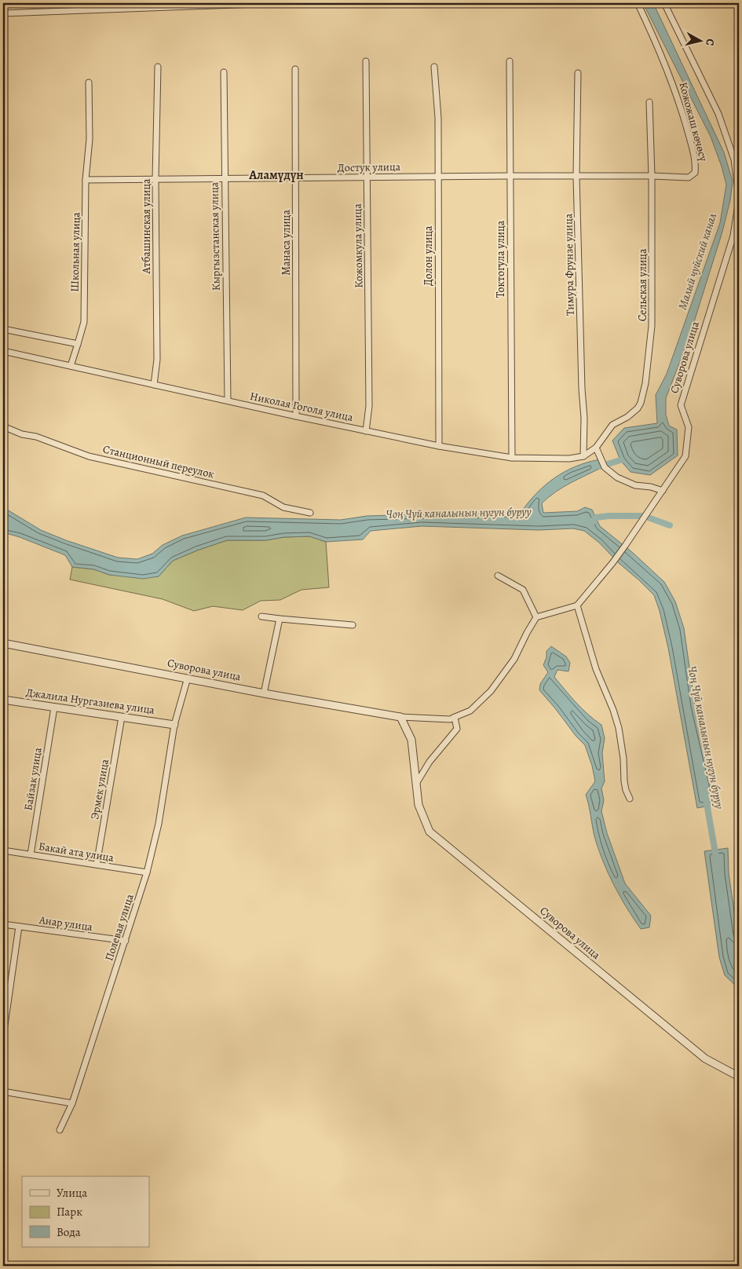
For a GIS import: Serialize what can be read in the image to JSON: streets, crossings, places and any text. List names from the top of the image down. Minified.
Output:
{"streets":{"street":["Кожожаш көчөсү","Достук улица","Атбашинская улица","Кыргызстанская улица","Манаса улица","Кожомкула улица","Школьная улица","Долон улица","Токтогула улица","Тимура Фрунзе улица","Сельская улица","Суворова улица","Николая Гоголя улица","Станционный переулок","Джалила Нургазиева улица","Байзак улица","Эрмек улица","Бакай ата улица","Анар улица","Полевая улица"]},"crossings":[["Кожожаш көчөсү","Достук улица"],["Кожожаш көчөсү","Сельская улица"],["Достук улица","Атбашинская улица"],["Достук улица","Кыргызстанская улица"],["Достук улица","Манаса улица"],["Достук улица","Кожомкула улица"],["Достук улица","Школьная улица"],["Достук улица","Долон улица"],["Достук улица","Токтогула улица"],["Достук улица","Тимура Фрунзе улица"],["Достук улица","Сельская улица"],["Атбашинская улица","Николая Гоголя улица"],["Кыргызстанская улица","Николая Гоголя улица"],["Манаса улица","Николая Гоголя улица"],["Кожомкула улица","Николая Гоголя улица"],["Школьная улица","Николая Гоголя улица"],["Долон улица","Николая Гоголя улица"],["Токтогула улица","Николая Гоголя улица"],["Тимура Фрунзе улица","Николая Гоголя улица"],["Сельская улица","Николая Гоголя улица"],["Суворова улица","Полевая улица"],["Джалила Нургазиева улица","Байзак улица"],["Джалила Нургазиева улица","Эрмек улица"],["Джалила Нургазиева улица","Полевая улица"],["Байзак улица","Бакай ата улица"],["Эрмек улица","Бакай ата улица"],["Бакай ата улица","Полевая улица"],["Анар улица","Полевая улица"]],"districts":["Аламүдүн"],"water":["Малый чуйский канал","Чоң Чүй каналынын нугун буруу"],"legend":["Улица","Парк","Вода"],"north":"right"}
